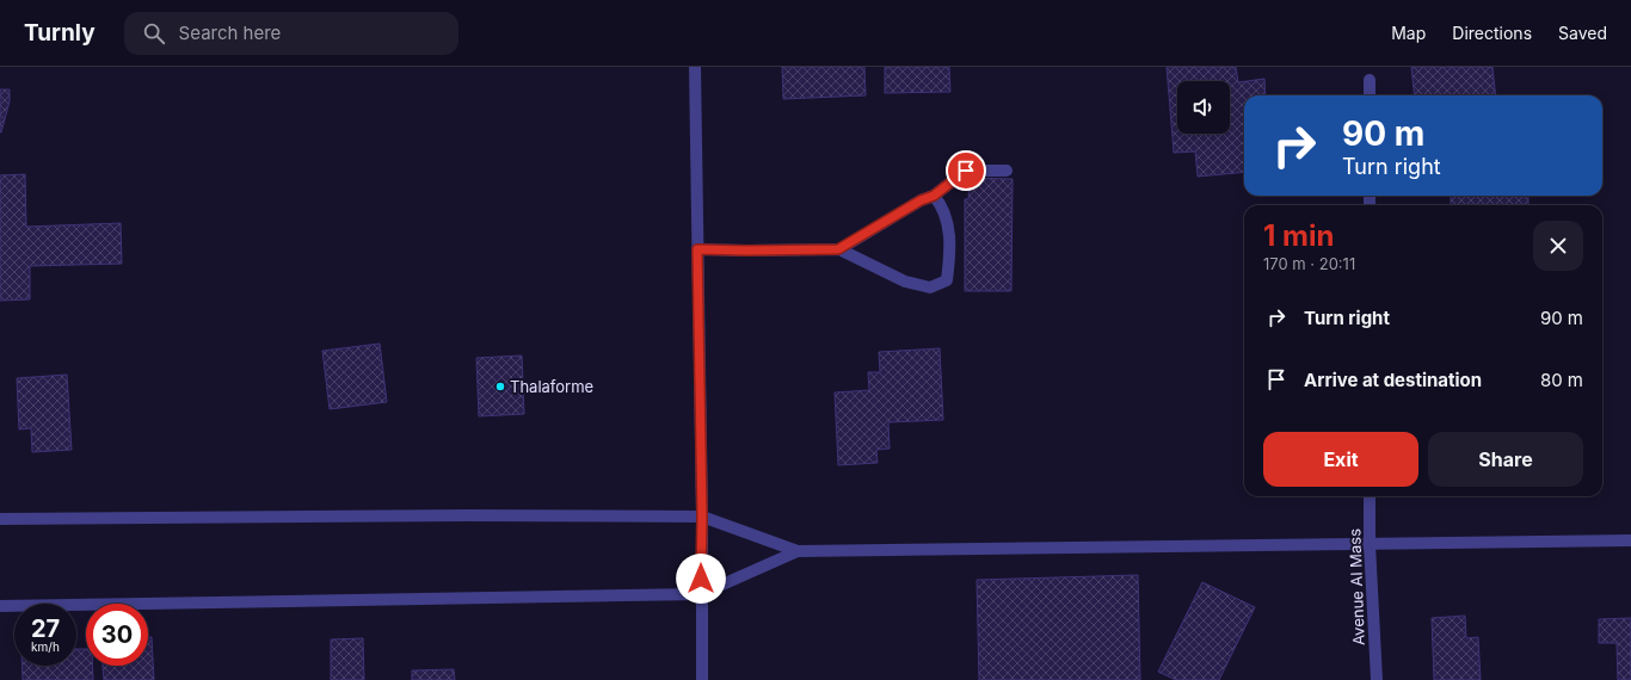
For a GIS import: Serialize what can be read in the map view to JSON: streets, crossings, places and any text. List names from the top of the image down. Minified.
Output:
{"streets":{"street":["Avenue Al Mass"]},"places":["Thalaforme"],"page":{"header":"Turnly","search":"Search here","nav":["Map","Directions","Saved"],"turn":["90 m","Turn right"],"heading":["1 min","170 m · 20:11"],"list":[{"name":"Turn right","value":"90 m"},{"name":"Arrive at destination","value":"80 m"}],"buttons":["Exit","Share"],"speed":"27 km/h","limit":"30"}}
